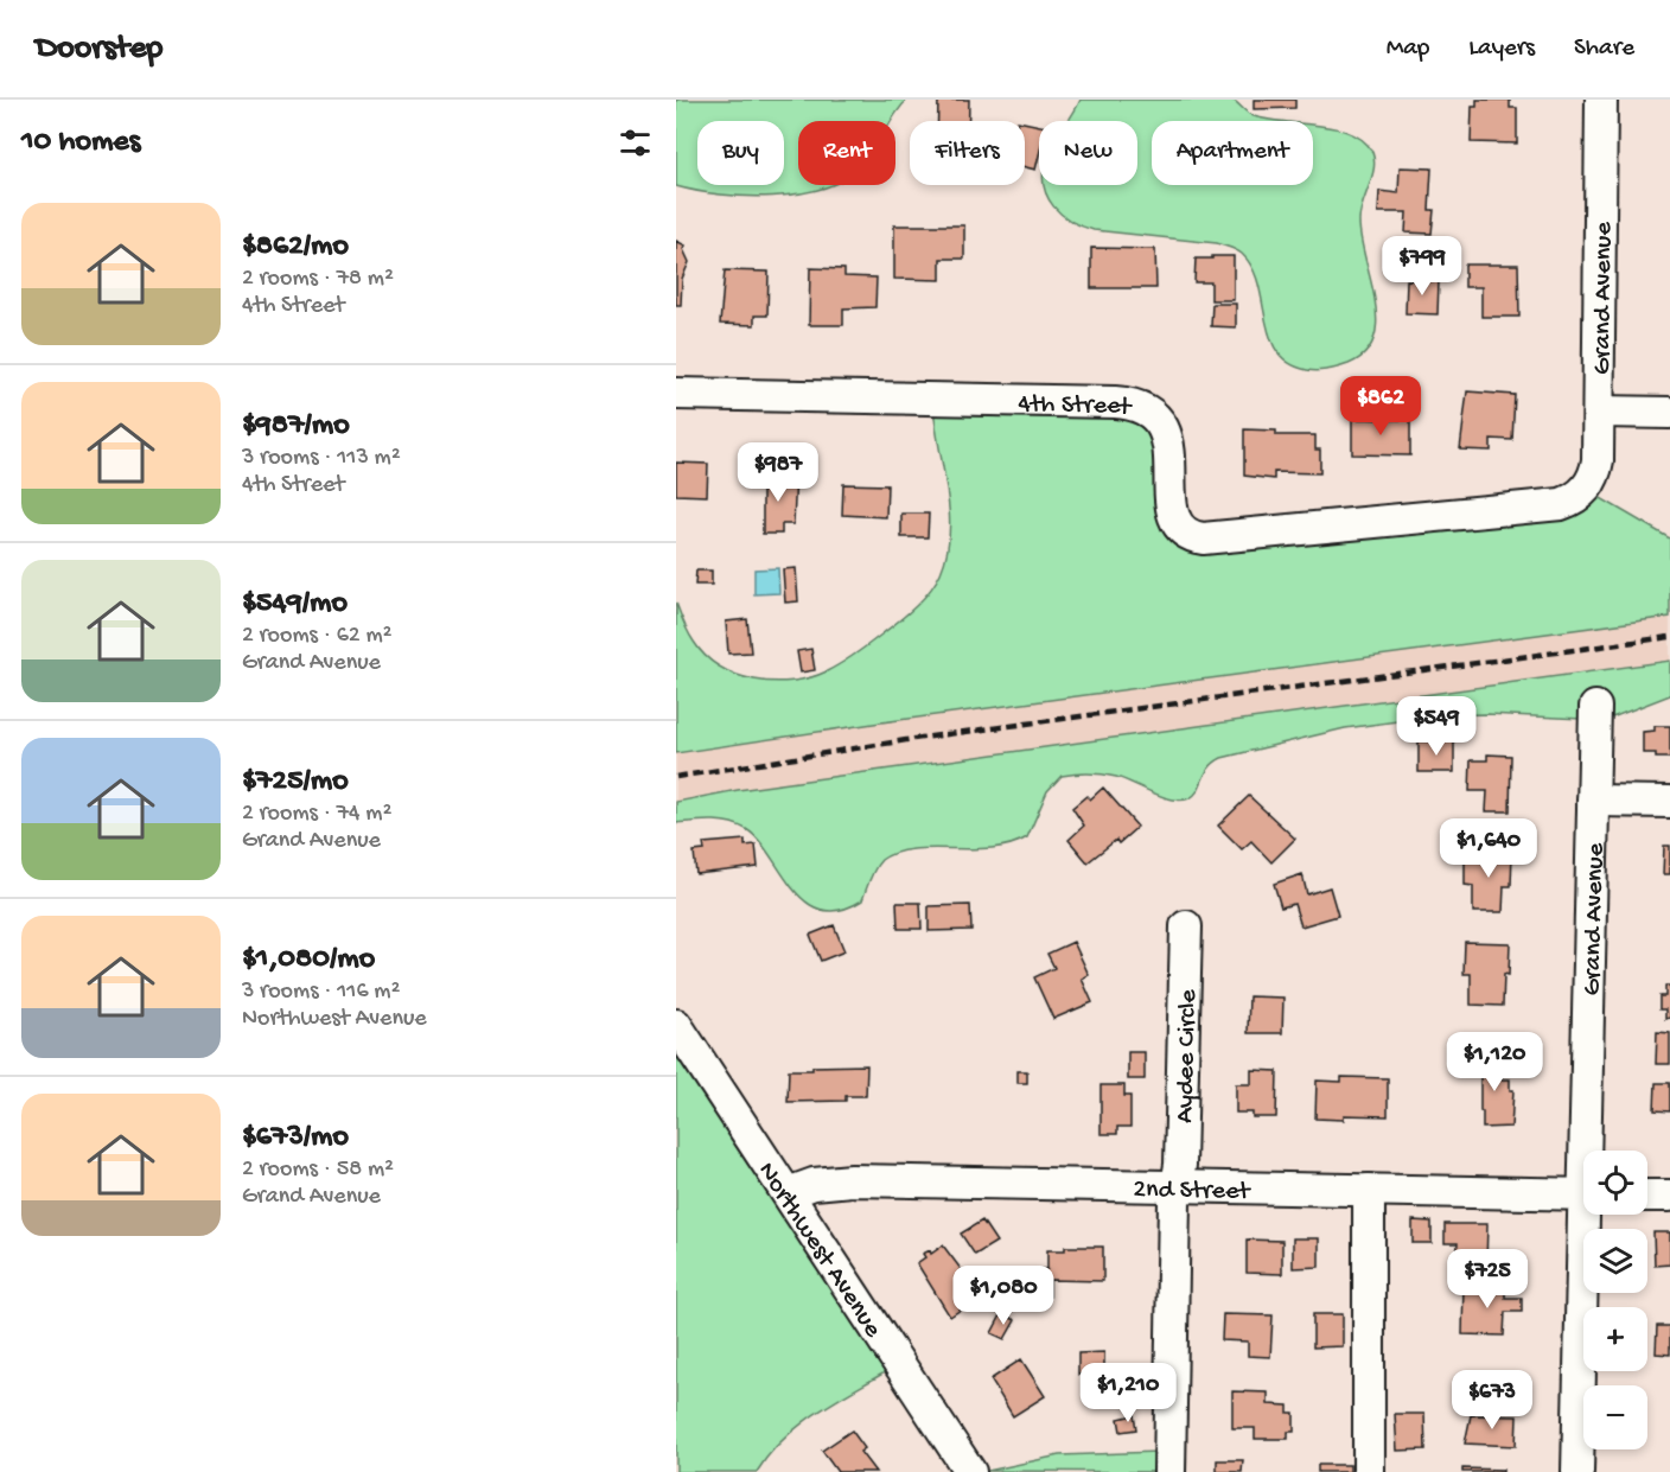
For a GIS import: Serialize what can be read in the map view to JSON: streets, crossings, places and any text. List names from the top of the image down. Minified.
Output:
{"streets":{"street":["Grand Avenue","4th Street","Aydee Circle","2nd Street","Northwest Avenue"]},"crossings":[["Grand Avenue","4th Street"],["Aydee Circle","2nd Street"],["2nd Street","Northwest Avenue"]],"page":{"header":"Doorstep","nav":["Map","Layers","Share"],"heading":"10 homes","chip":["Buy","Rent","Filters","New","Apartment"],"list":[{"name":"$862/mo","note":"2 rooms · 78 m² · 4th Street"},{"name":"$987/mo","note":"3 rooms · 113 m² · 4th Street"},{"name":"$549/mo","note":"2 rooms · 62 m² · Grand Avenue"},{"name":"$725/mo","note":"2 rooms · 74 m² · Grand Avenue"},{"name":"$1,080/mo","note":"3 rooms · 116 m² · Northwest Avenue"},{"name":"$673/mo","note":"2 rooms · 58 m² · Grand Avenue"}],"price":["$799","$862","$987","$549","$1,640","$1,120","$725","$1,080","$1,210","$673"],"map_buttons":["+","−"]}}
